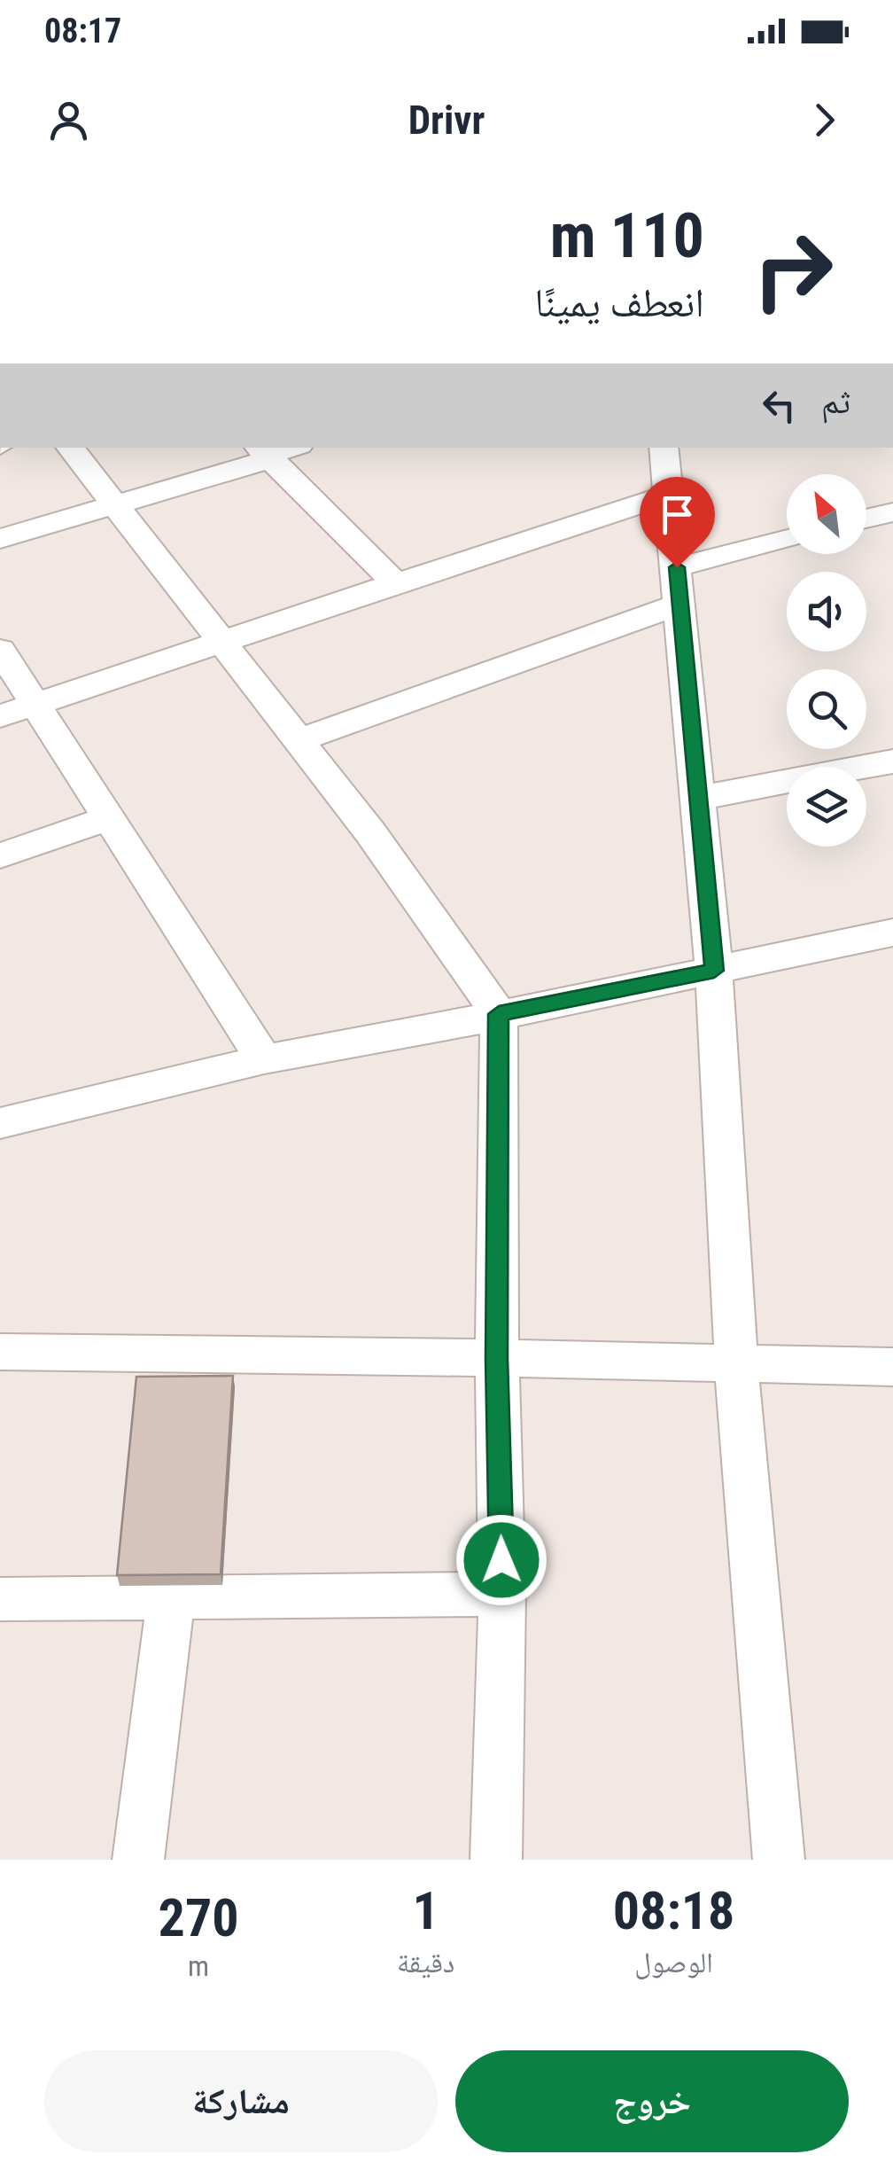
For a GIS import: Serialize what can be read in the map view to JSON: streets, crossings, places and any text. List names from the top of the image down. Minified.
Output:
{"north":"top left","page":{"status":"08:17","header":"Drivr","turn":["110 m","انعطف يمينًا"],"then":"ثم","eta":["08:18","الوصول","1","دقيقة","270","m"],"buttons":["خروج","مشاركة"]}}
